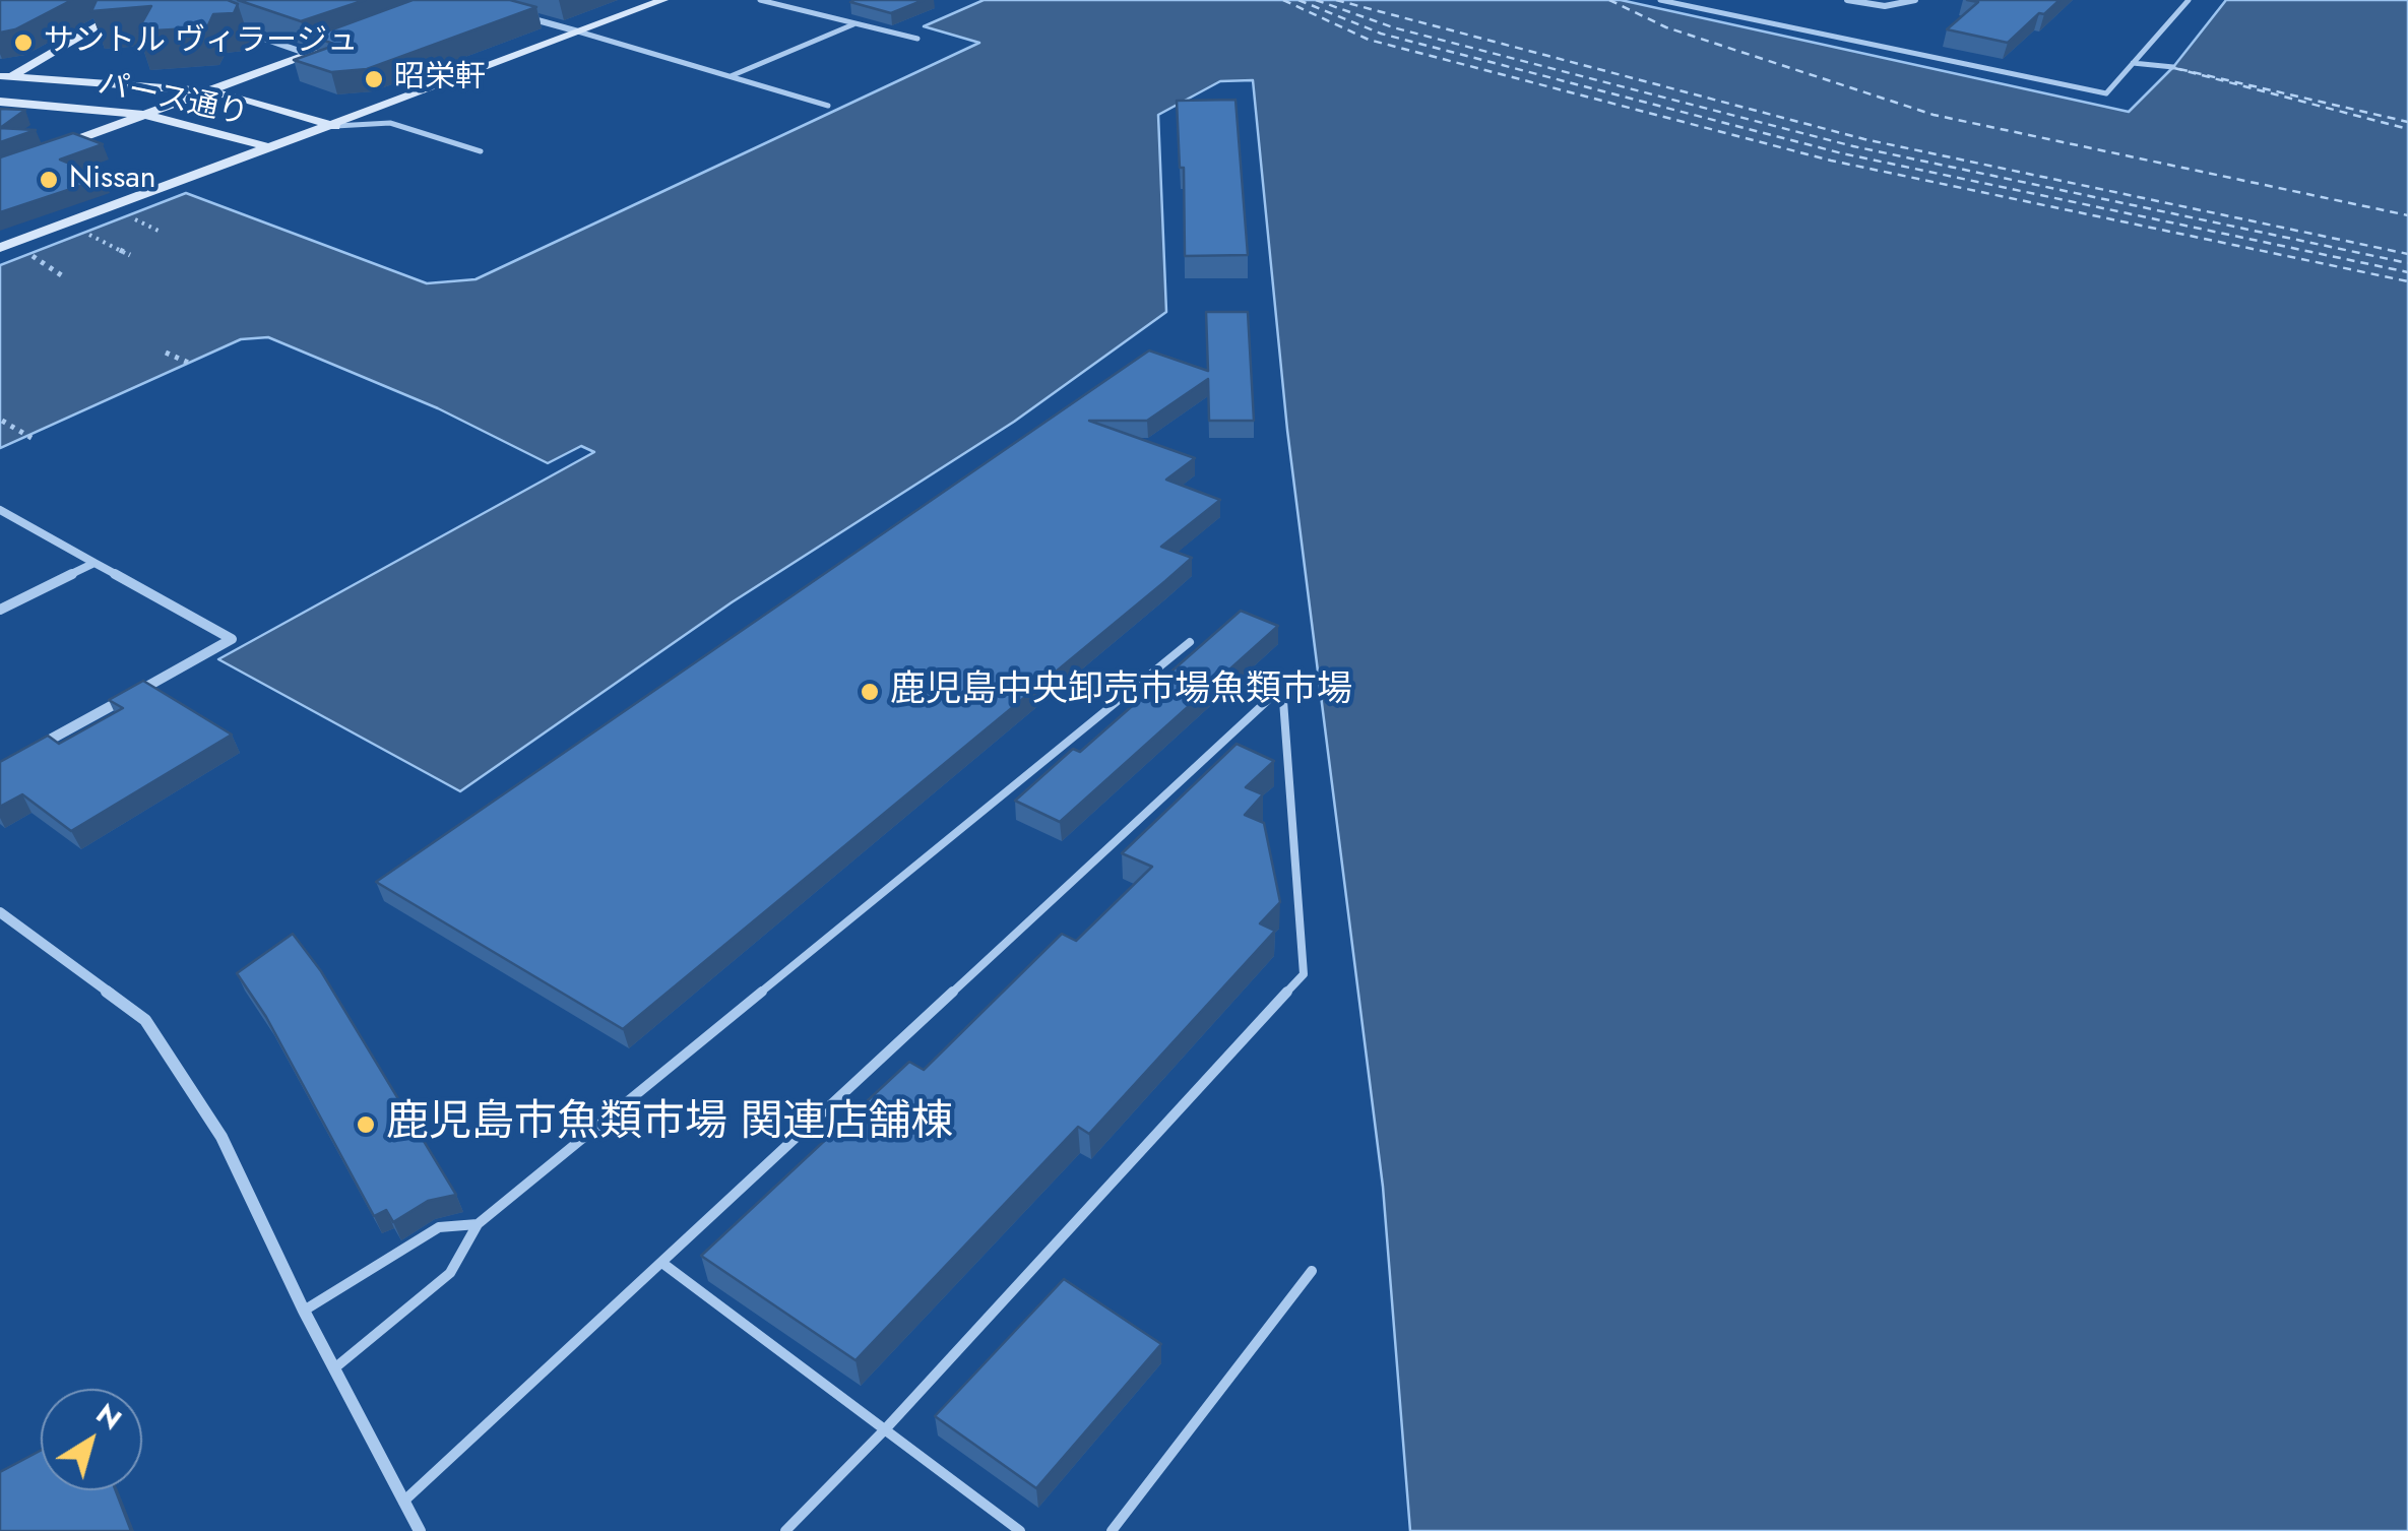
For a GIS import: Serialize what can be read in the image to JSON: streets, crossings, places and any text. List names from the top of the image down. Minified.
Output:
{"streets":{"street":["パース通り"]},"places":["サントル ヴィラージュ","昭栄軒","Nissan","鹿児島中央卸売市場魚類市場","鹿児島市魚類市場 関連店舗棟"],"north":"top right"}
